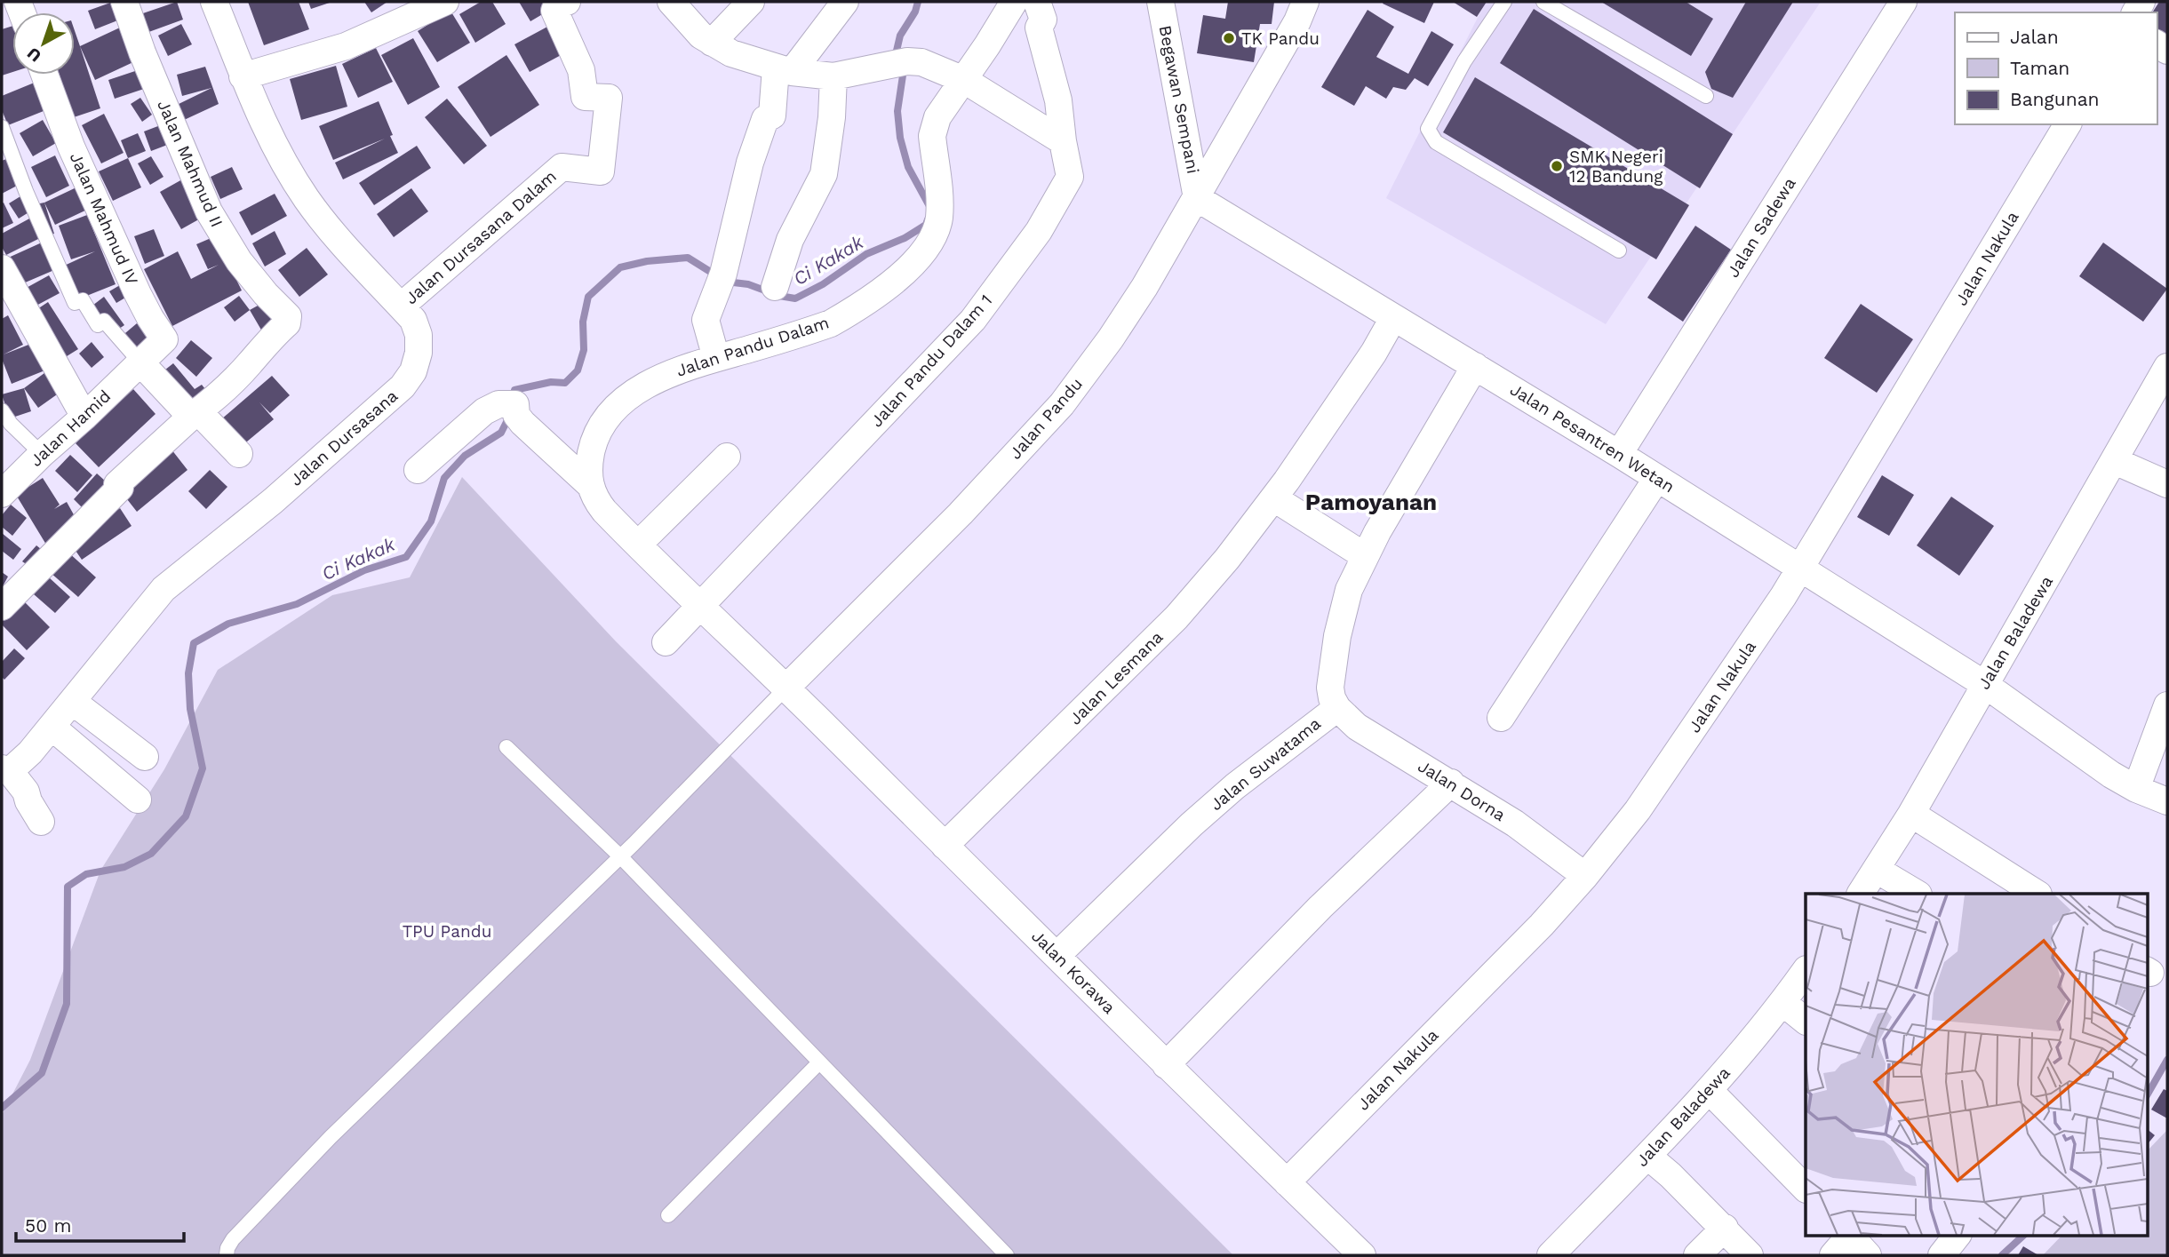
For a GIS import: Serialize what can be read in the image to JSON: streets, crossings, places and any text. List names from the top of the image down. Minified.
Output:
{"streets":{"street":["Begawan Sempani","Jalan Mahmud II","Jalan Mahmud IV","Jalan Sadewa","Jalan Dursasana Dalam","Jalan Nakula","Jalan Pandu Dalam","Jalan Pandu Dalam 1","Jalan Pandu","Jalan Hamid","Jalan Dursasana","Jalan Pesantren Wetan","Jalan Baladewa","Jalan Lesmana","Jalan Suwatama","Jalan Dorna","Jalan Korawa"]},"crossings":[["Begawan Sempani","Jalan Pandu"],["Begawan Sempani","Jalan Pesantren Wetan"],["Jalan Mahmud IV","Jalan Hamid"],["Jalan Sadewa","Jalan Pesantren Wetan"],["Jalan Dursasana Dalam","Jalan Dursasana"],["Jalan Nakula","Jalan Pesantren Wetan"],["Jalan Nakula","Jalan Dorna"],["Jalan Nakula","Jalan Korawa"],["Jalan Pandu","Jalan Pesantren Wetan"],["Jalan Pandu","Jalan Korawa"],["Jalan Pesantren Wetan","Jalan Baladewa"],["Jalan Pesantren Wetan","Jalan Lesmana"],["Jalan Pesantren Wetan","Jalan Suwatama"],["Jalan Lesmana","Jalan Korawa"],["Jalan Suwatama","Jalan Dorna"],["Jalan Suwatama","Jalan Korawa"]],"districts":["Pamoyanan"],"water":["Ci Kakak"],"parks":["TPU Pandu"],"places":["TK Pandu","SMK Negeri 12 Bandung"],"legend":["Jalan","Taman","Bangunan"],"scale_bar":"50 m","north":"bottom left"}
